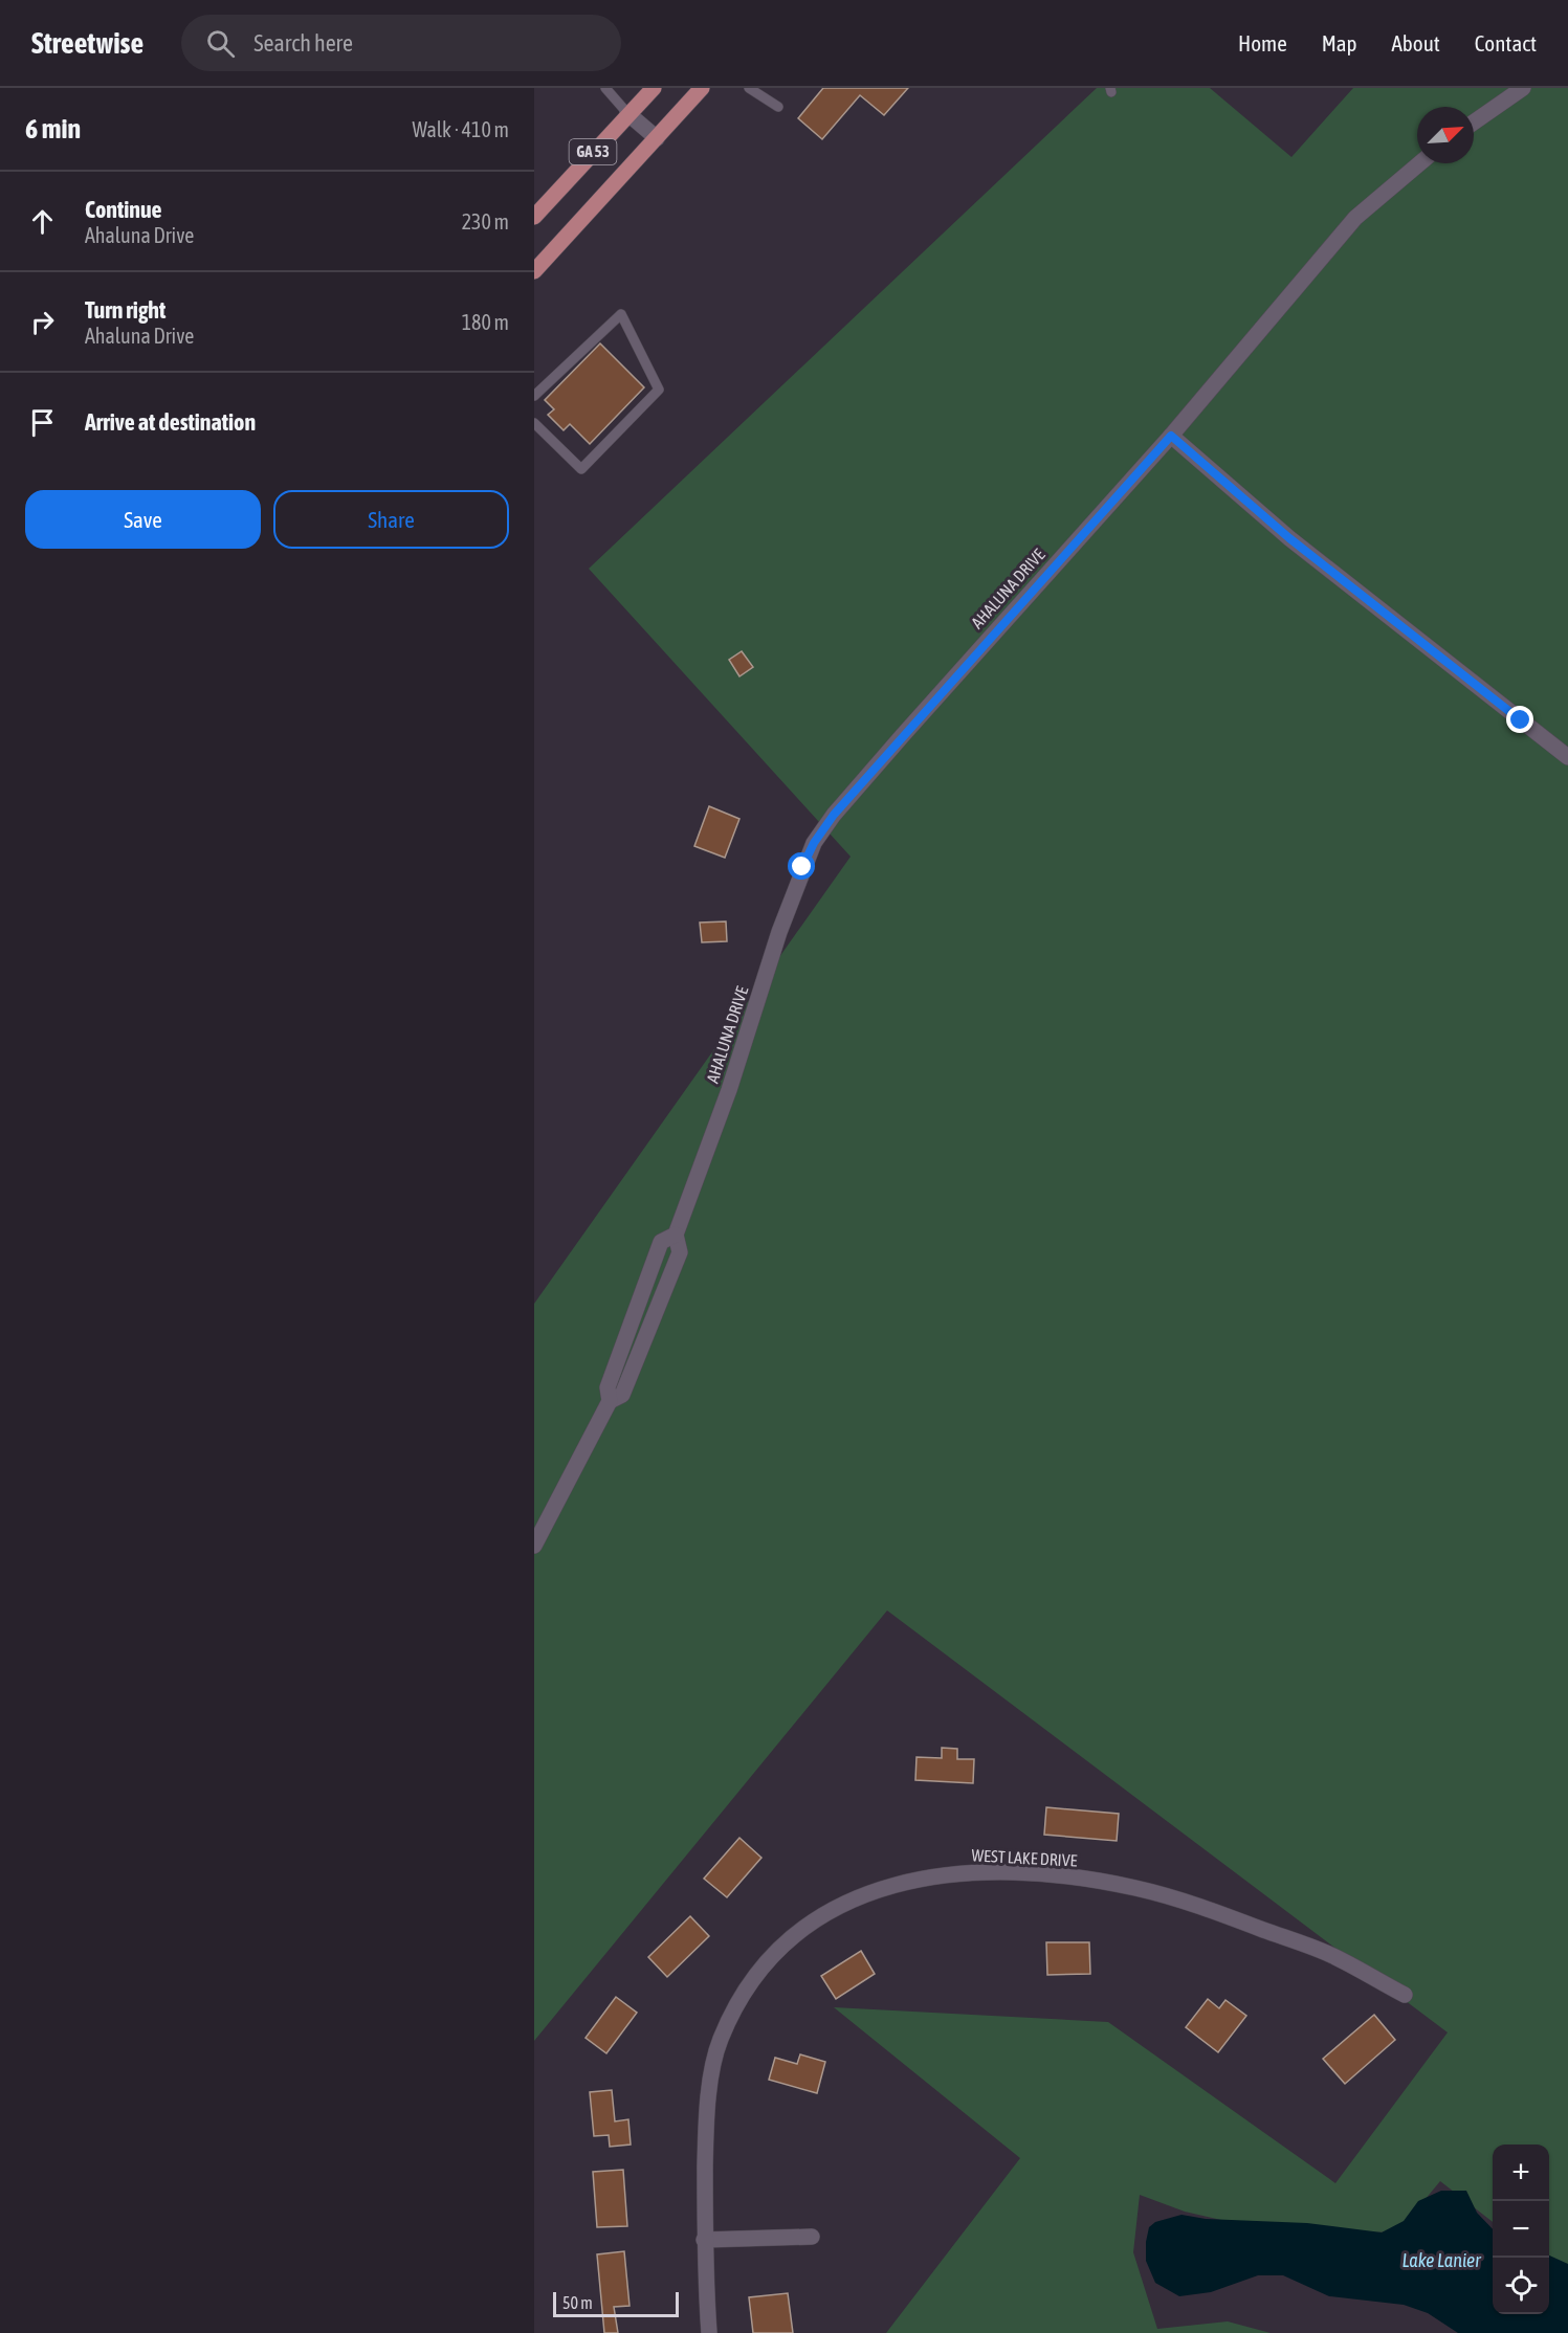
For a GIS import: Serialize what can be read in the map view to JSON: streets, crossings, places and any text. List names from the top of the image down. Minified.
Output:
{"streets":{"main road":["GA 53"],"street":["AHALUNA DRIVE","WEST LAKE DRIVE"]},"water":["Lake Lanier"],"scale_bar":"50 m","north":"top right","page":{"header":"Streetwise","search":"Search here","nav":["Home","Map","About","Contact"],"heading":["6 min","Walk · 410 m"],"list":[["Continue","Ahaluna Drive","230 m"],["Turn right","Ahaluna Drive","180 m"],"Arrive at destination"],"buttons":["Save","Share"],"map_buttons":["+","−"],"scale":"50 m"}}
